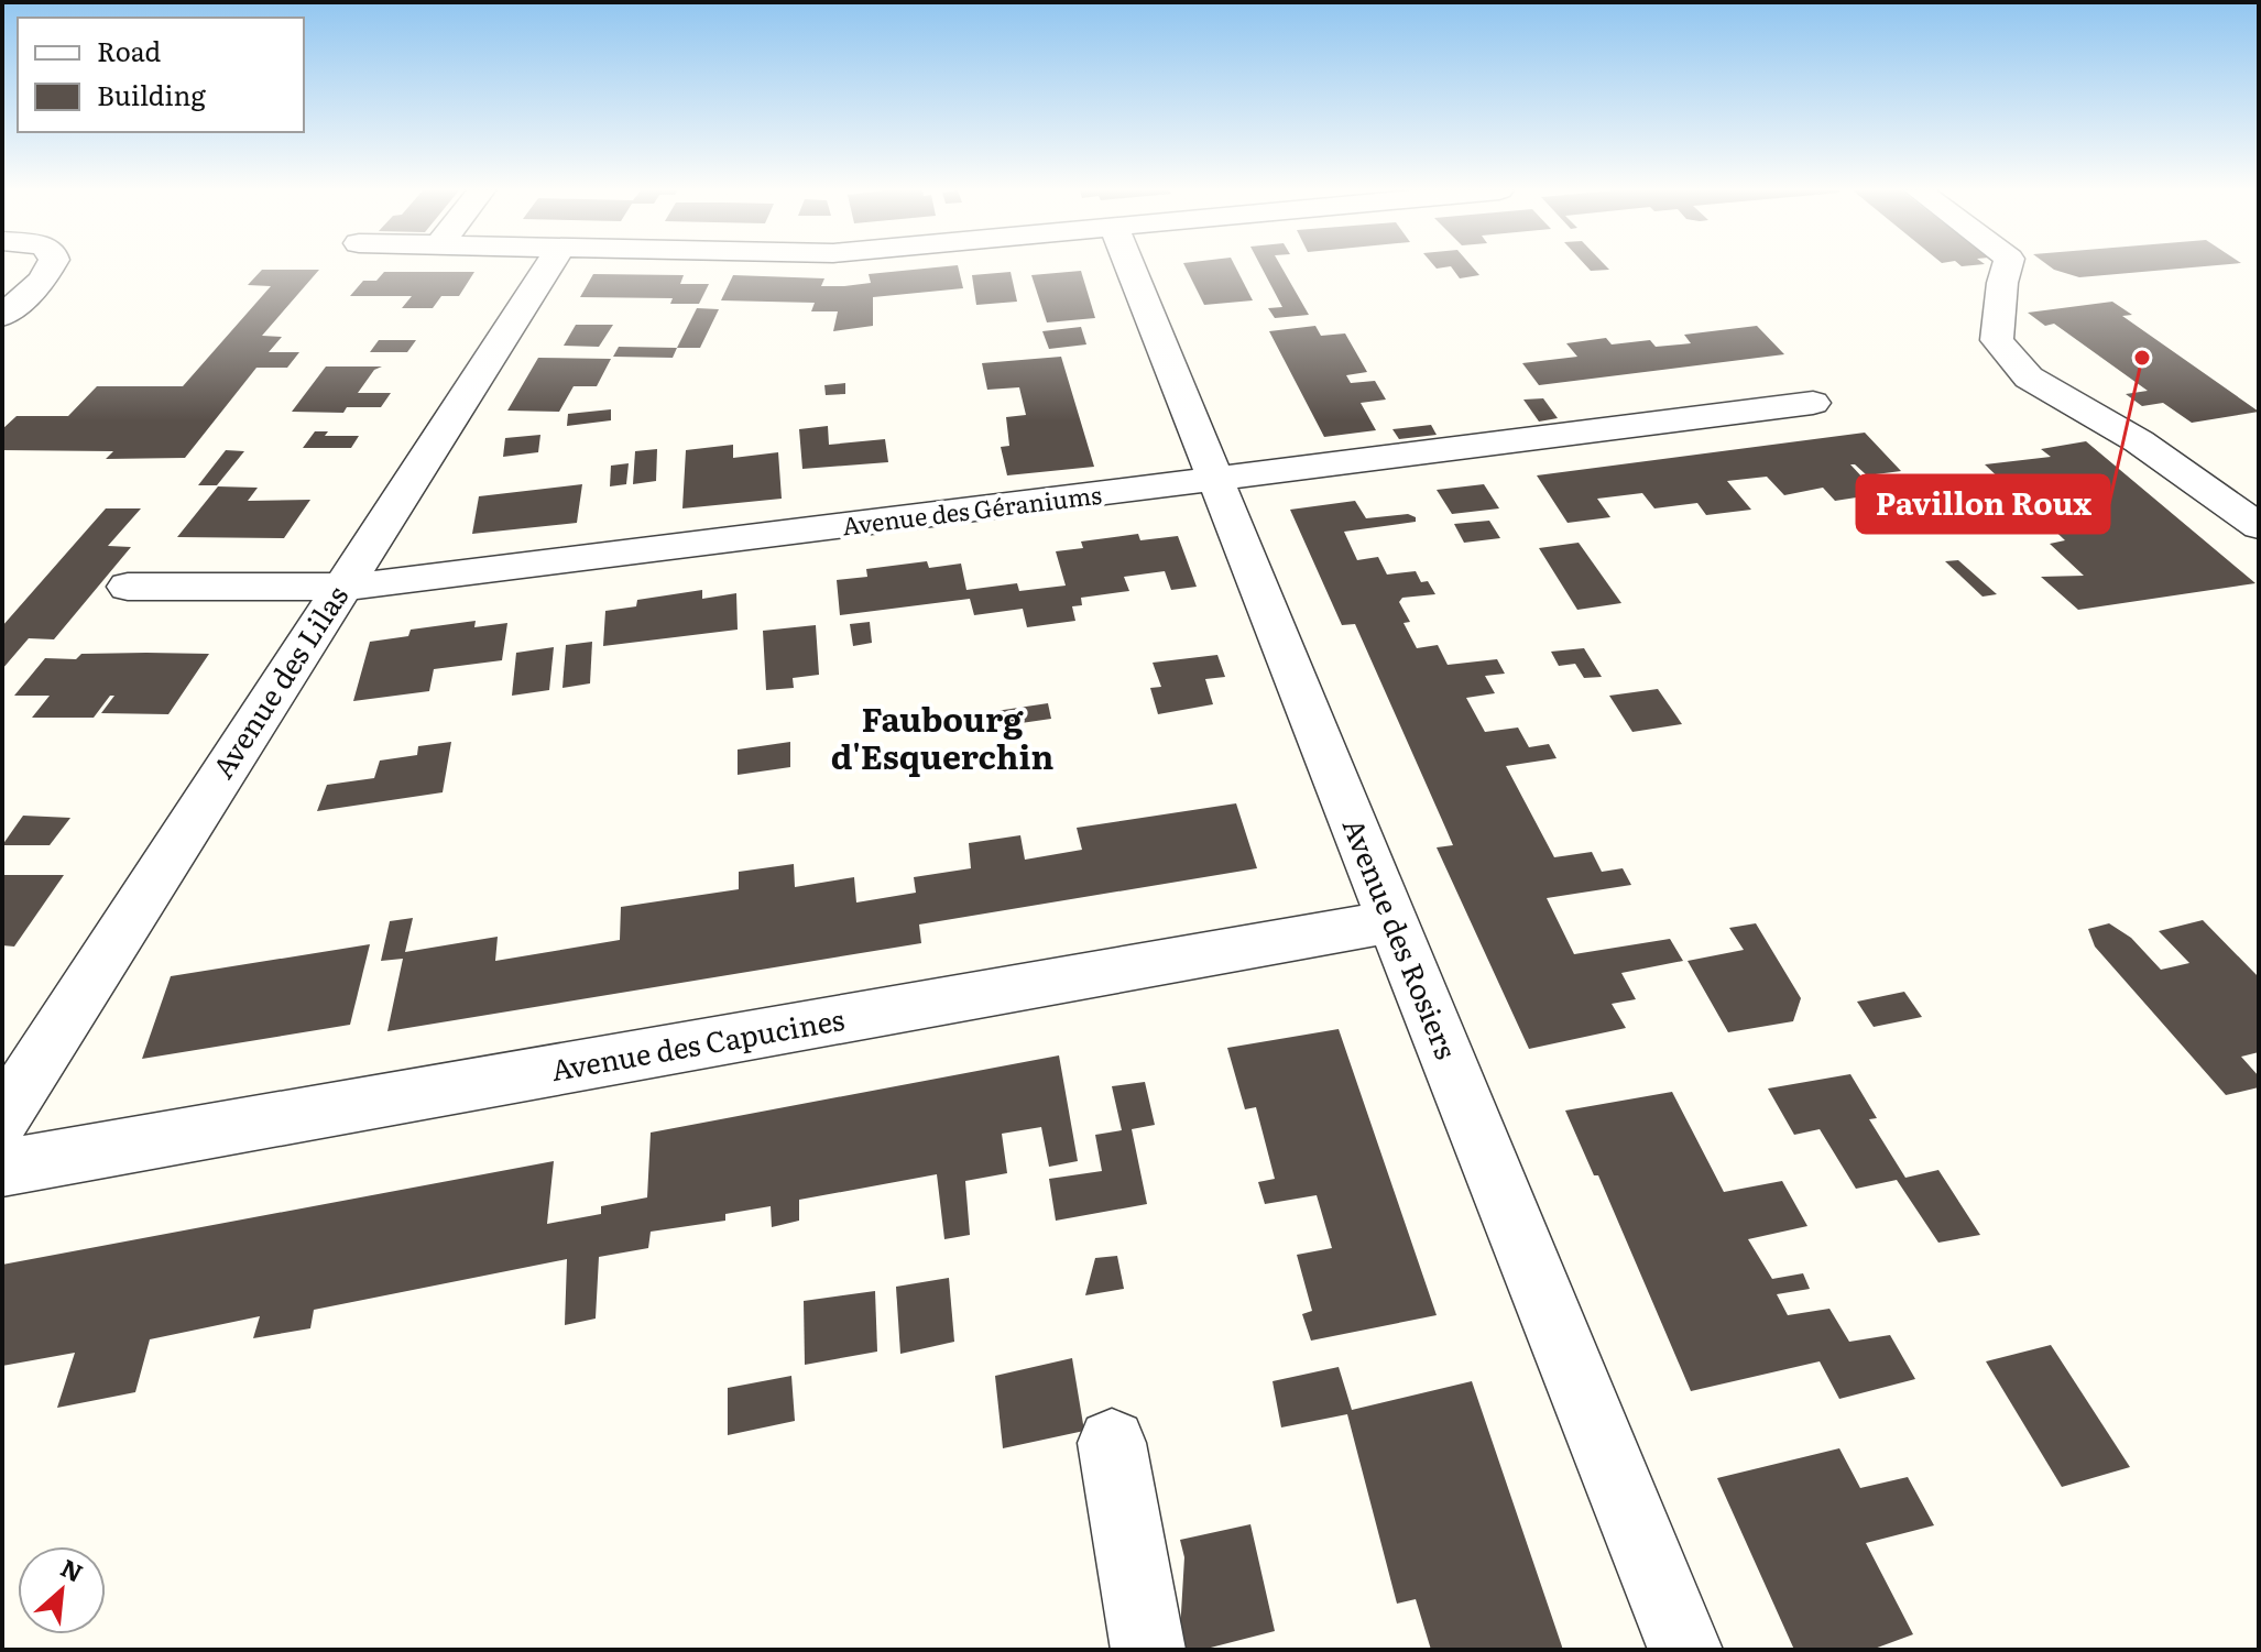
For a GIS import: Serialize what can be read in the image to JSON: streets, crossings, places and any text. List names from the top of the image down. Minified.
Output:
{"streets":{"street":["Avenue des Géraniums","Avenue des Lilas","Avenue des Rosiers","Avenue des Capucines"]},"crossings":[["Avenue des Géraniums","Avenue des Lilas"],["Avenue des Géraniums","Avenue des Rosiers"],["Avenue des Rosiers","Avenue des Capucines"]],"districts":["Faubourg d'Esquerchin"],"places":["Pavillon Roux"],"legend":["Road","Building"],"north":"top right"}
